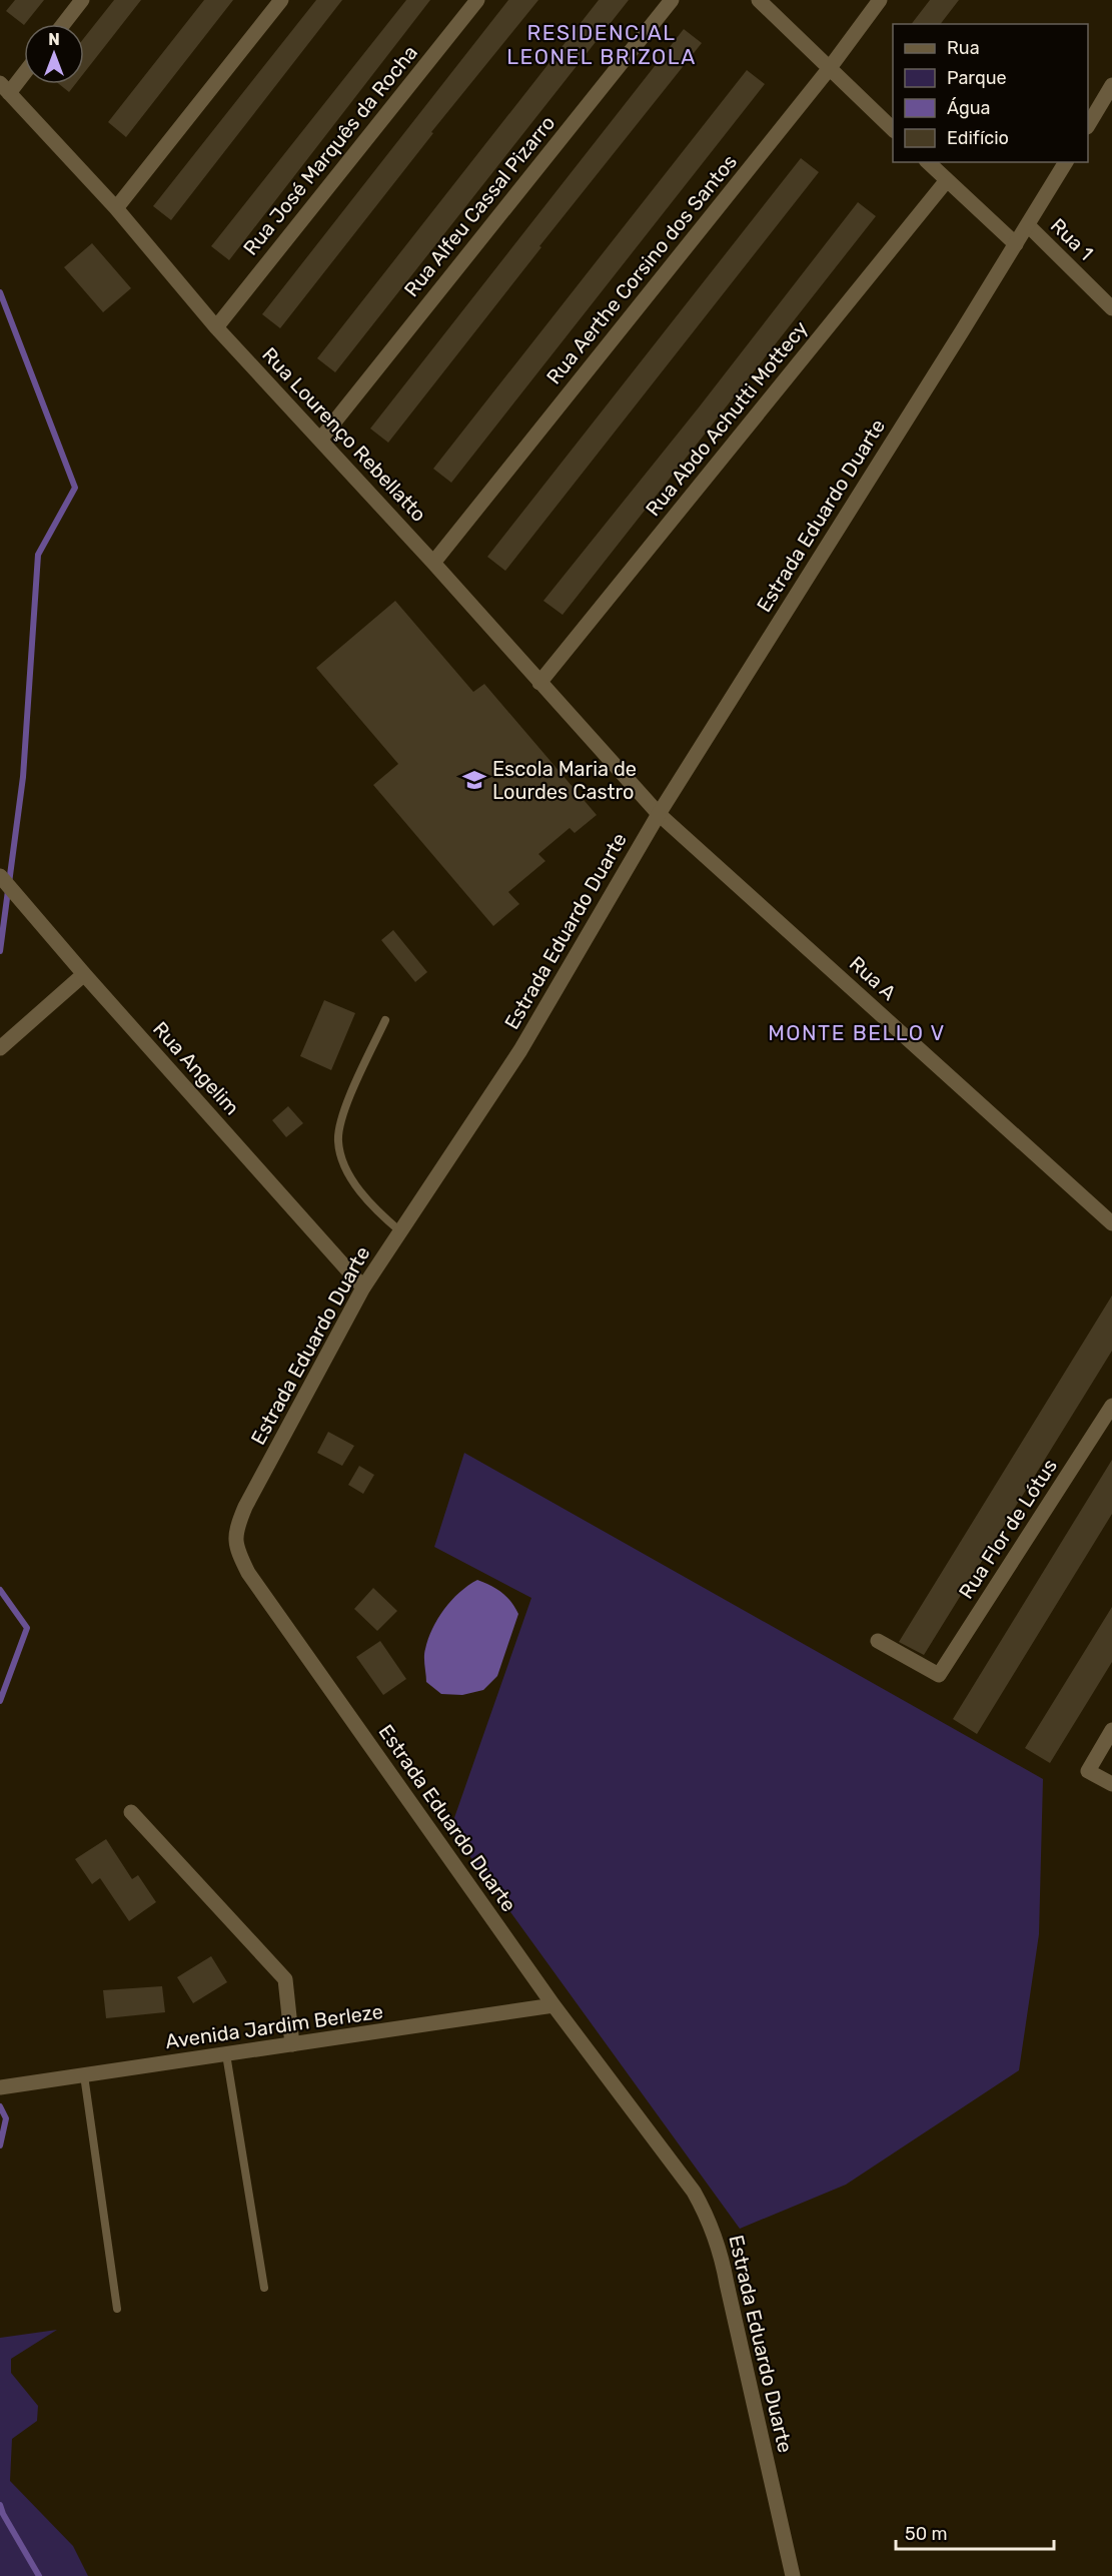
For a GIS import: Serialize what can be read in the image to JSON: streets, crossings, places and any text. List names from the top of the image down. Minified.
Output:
{"streets":{"street":["Rua José Marquês da Rocha","Rua Alfeu Cassal Pizarro","Rua 1","Rua Aerthe Corsino dos Santos","Rua Abdo Achutti Mottecy","Rua Lourenço Rebellatto","Estrada Eduardo Duarte","Rua A","Rua Angelim","Rua Flor de Lótus","Avenida Jardim Berleze"]},"crossings":[["Rua José Marquês da Rocha","Rua Lourenço Rebellatto"],["Rua Alfeu Cassal Pizarro","Rua Lourenço Rebellatto"],["Rua 1","Estrada Eduardo Duarte"],["Rua Aerthe Corsino dos Santos","Rua Lourenço Rebellatto"],["Rua Abdo Achutti Mottecy","Rua Lourenço Rebellatto"],["Rua Lourenço Rebellatto","Estrada Eduardo Duarte"],["Rua Lourenço Rebellatto","Rua A"],["Estrada Eduardo Duarte","Rua A"],["Estrada Eduardo Duarte","Rua Angelim"],["Estrada Eduardo Duarte","Avenida Jardim Berleze"]],"districts":["RESIDENCIAL LEONEL BRIZOLA","MONTE BELLO V"],"places":{"school or university":["Escola Maria de Lourdes Castro"]},"legend":["Rua","Parque","Água","Edifício"],"scale_bar":"50 m","north":"top"}
